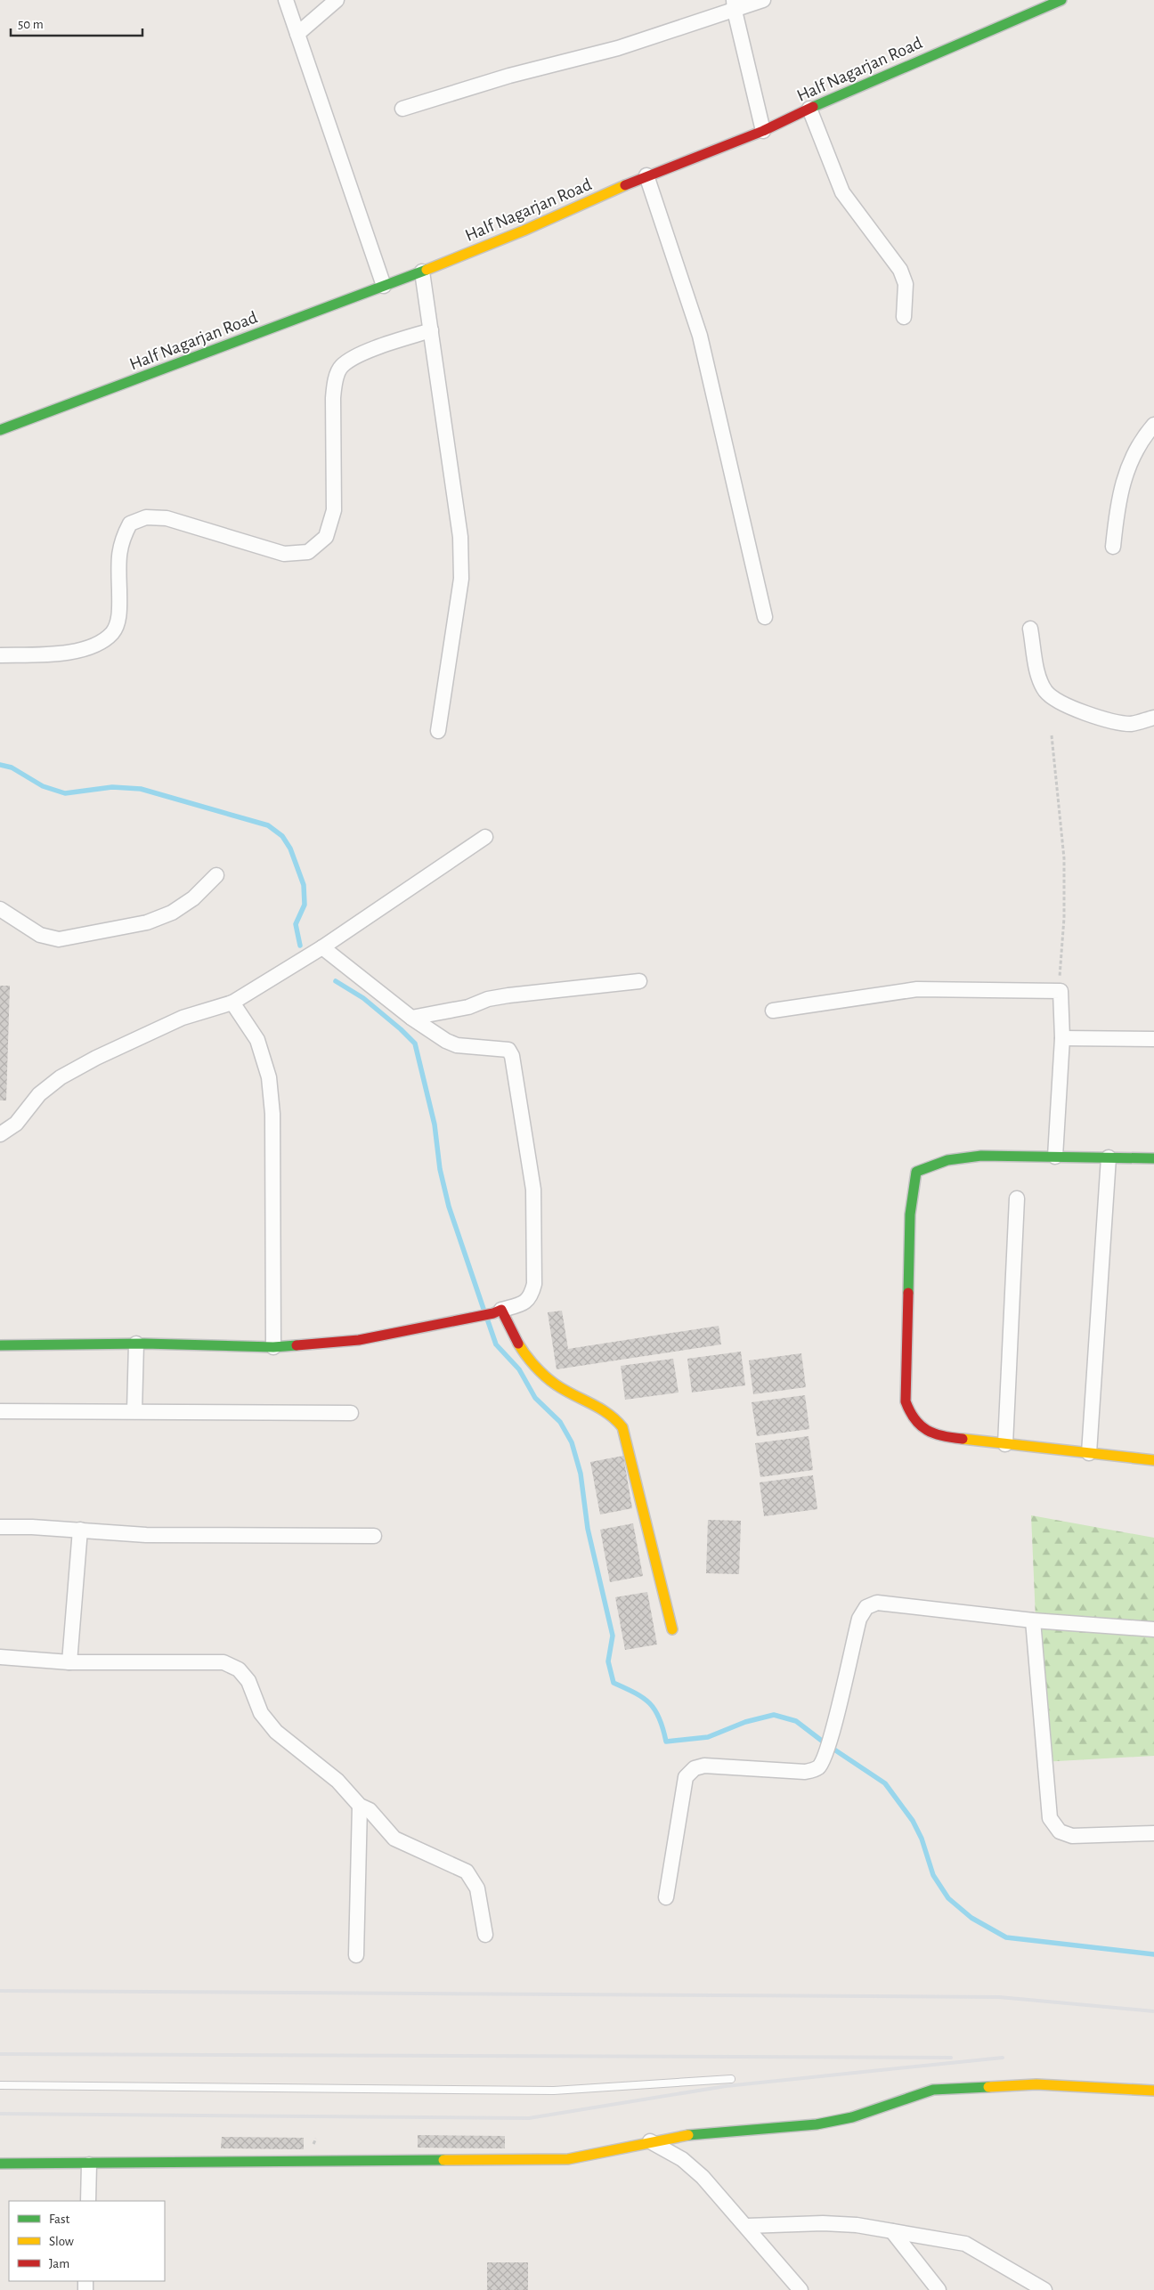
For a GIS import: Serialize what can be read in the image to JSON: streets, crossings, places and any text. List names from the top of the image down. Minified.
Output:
{"streets":{"street":["Half Nagarjan Road"]},"legend":["Fast","Slow","Jam"],"scale_bar":"50 m"}
